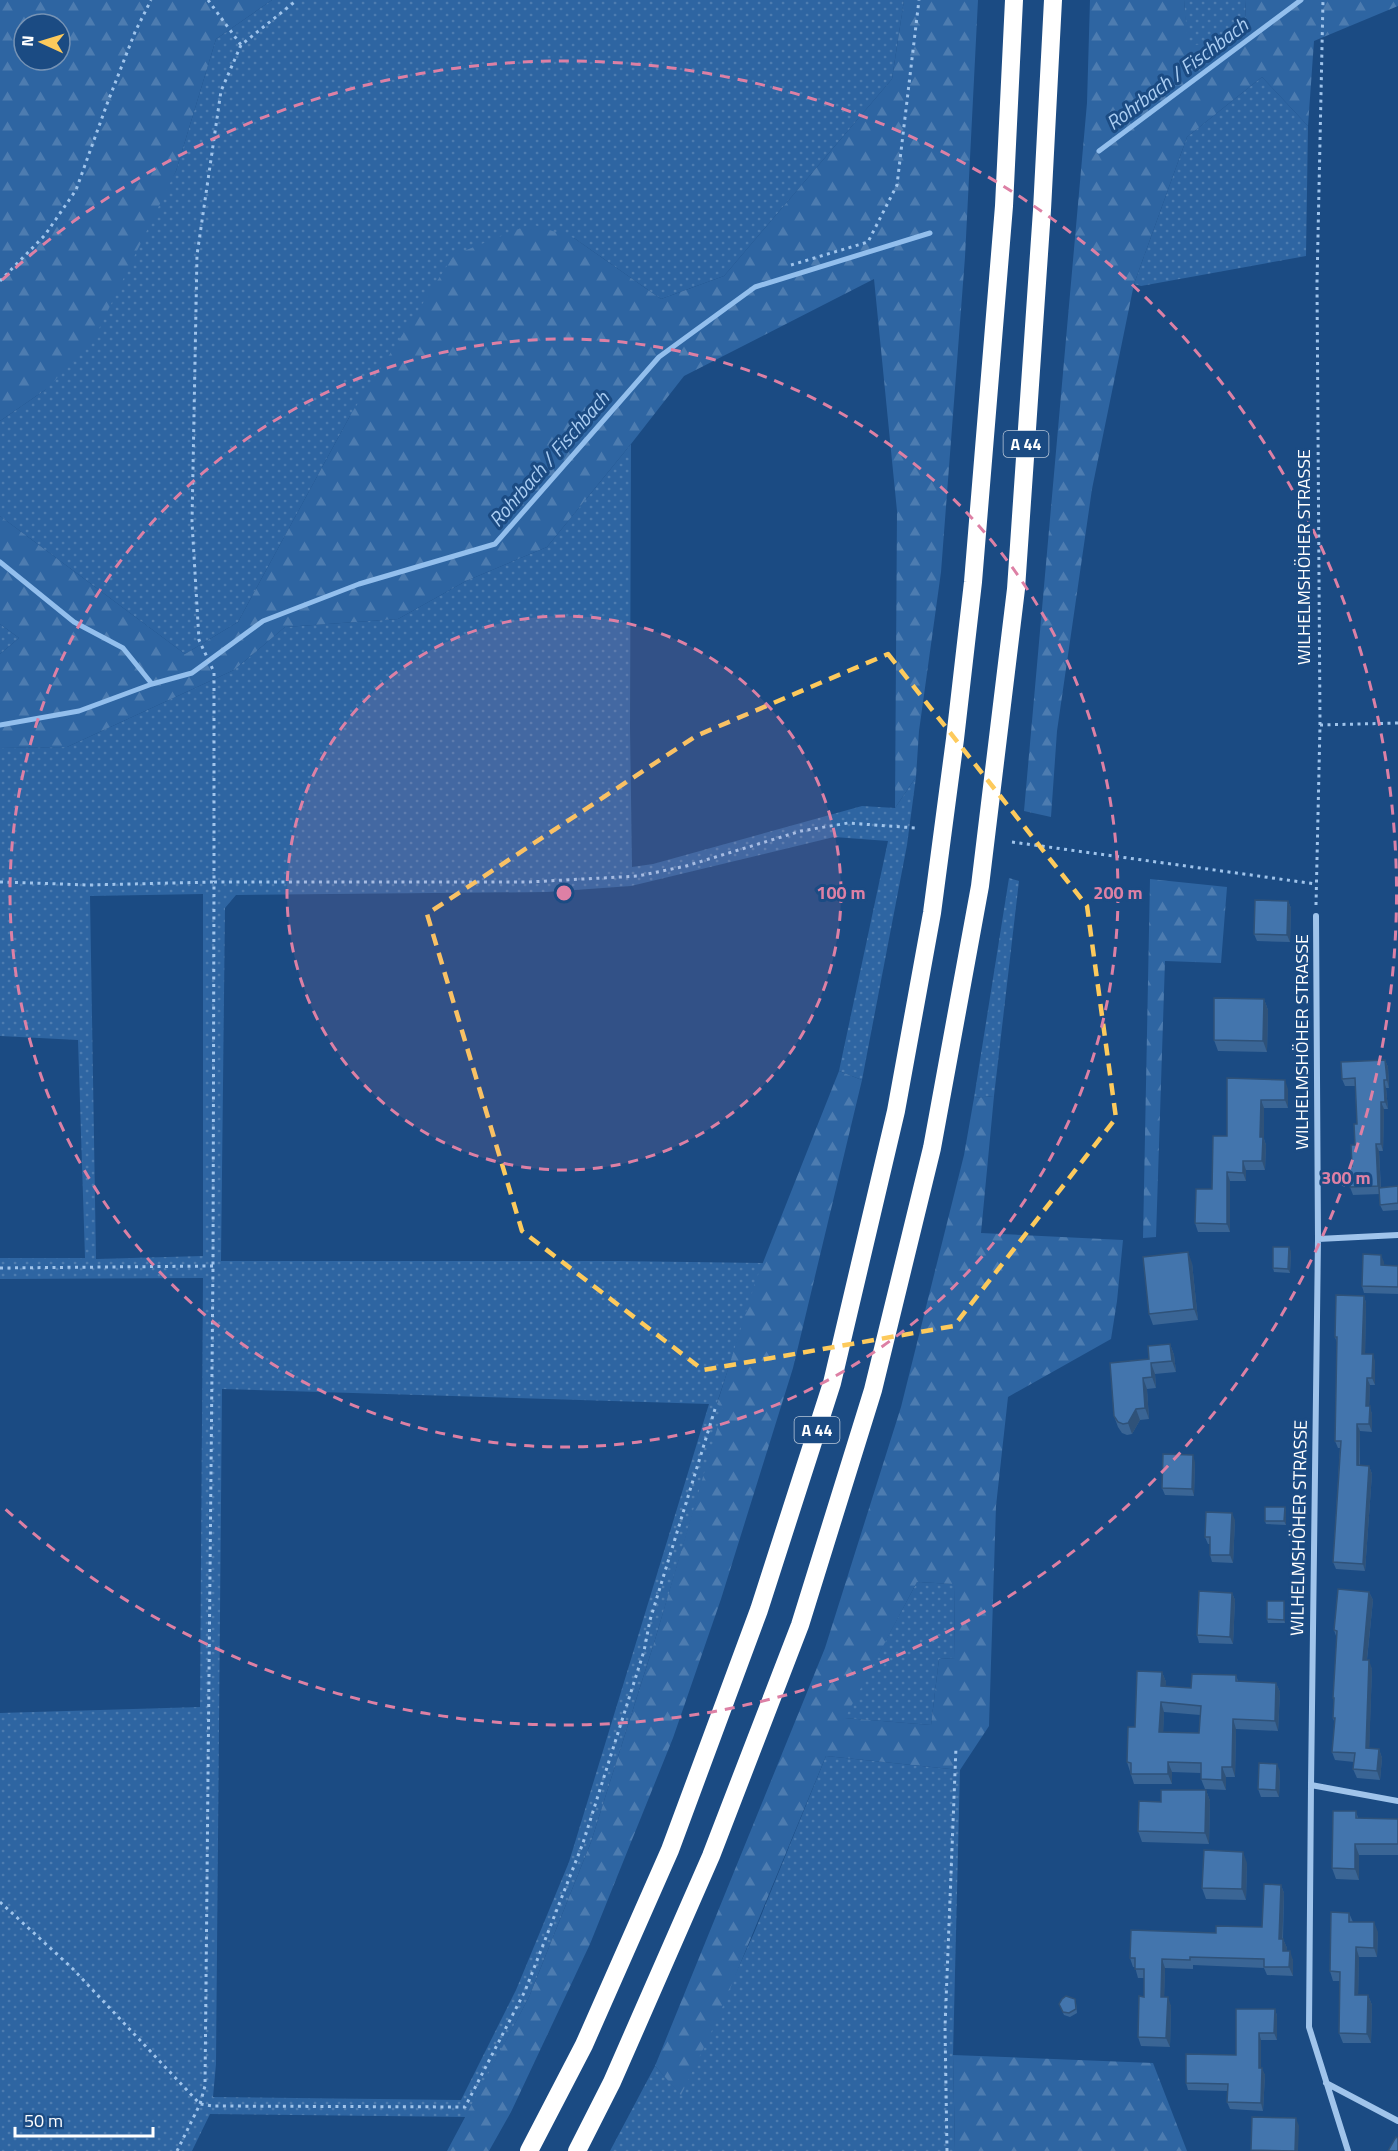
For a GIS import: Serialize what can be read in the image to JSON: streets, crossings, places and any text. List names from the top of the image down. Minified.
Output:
{"streets":{"highway":["A 44"],"street":["WILHELMSHÖHER STRASSE"]},"water":["Rohrbach / Fischbach"],"scale_bar":"50 m","north":"left","rings":["100 m","200 m","300 m"]}
